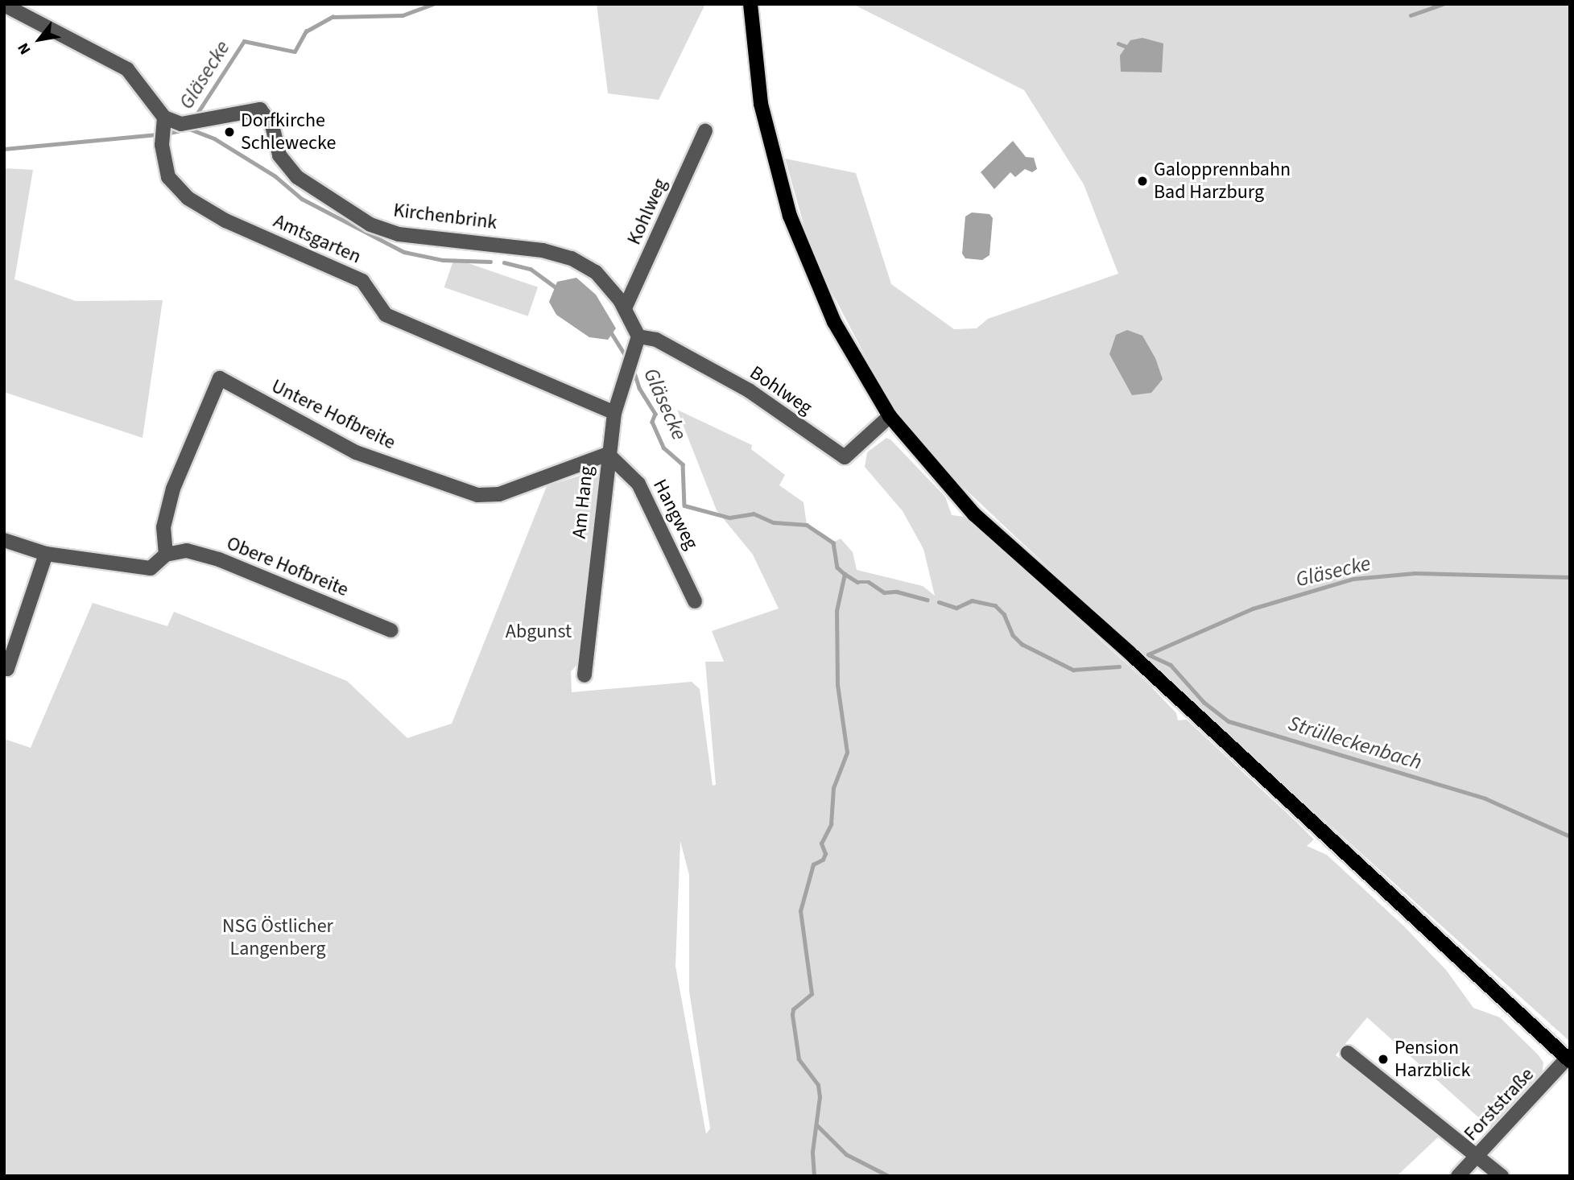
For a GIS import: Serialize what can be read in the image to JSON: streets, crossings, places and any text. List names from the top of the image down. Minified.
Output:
{"streets":{"street":["Kohlweg","Kirchenbrink","Amtsgarten","Bohlweg","Untere Hofbreite","Am Hang","Hangweg","Obere Hofbreite","Forststraße"]},"crossings":[["Kohlweg","Kirchenbrink"],["Kirchenbrink","Amtsgarten"],["Kirchenbrink","Bohlweg"],["Kirchenbrink","Am Hang"],["Amtsgarten","Am Hang"],["Bohlweg","Am Hang"],["Untere Hofbreite","Am Hang"],["Untere Hofbreite","Hangweg"],["Untere Hofbreite","Obere Hofbreite"],["Am Hang","Hangweg"]],"water":["Gläsecke","Strülleckenbach"],"parks":["Abgunst","NSG Östlicher Langenberg"],"places":["Dorfkirche Schlewecke","Galopprennbahn Bad Harzburg","Pension Harzblick"],"north":"bottom left"}
